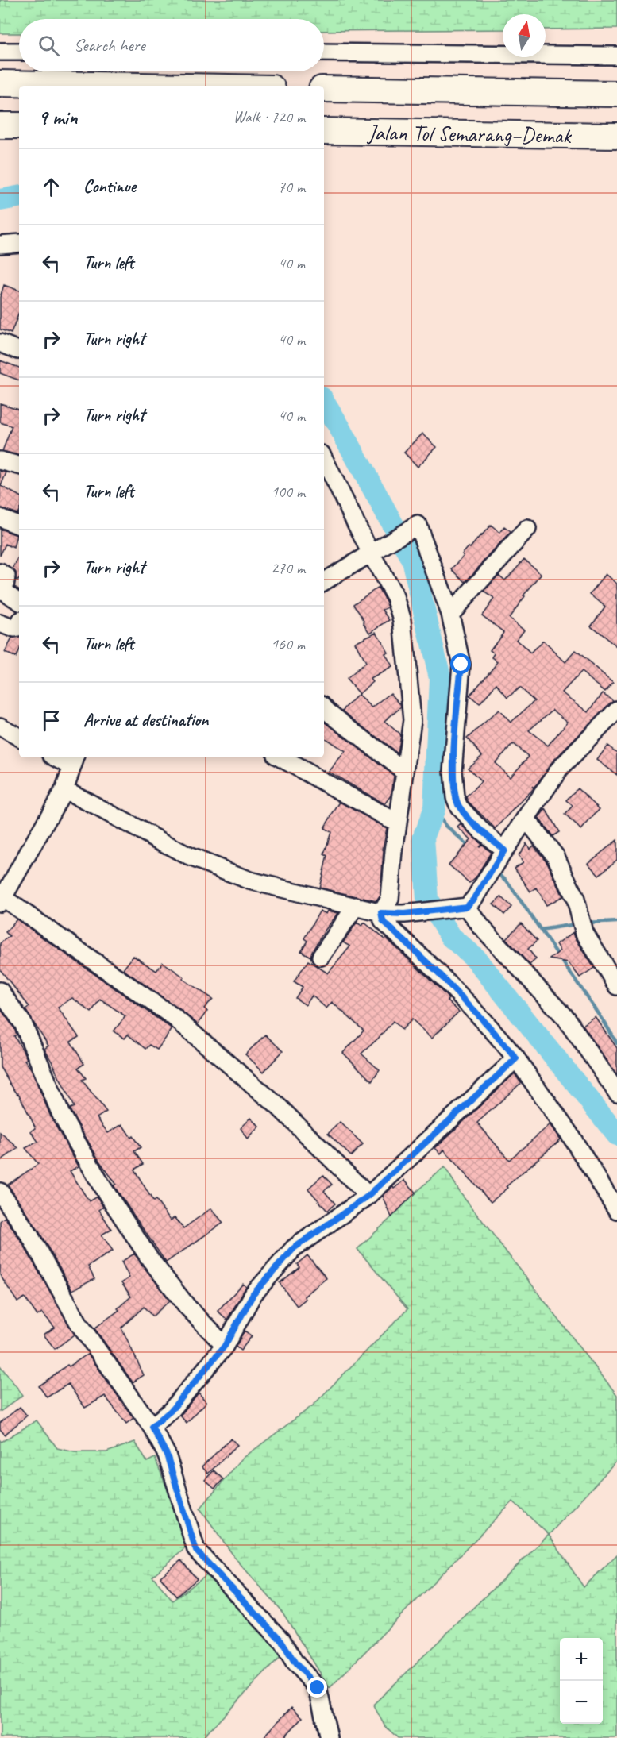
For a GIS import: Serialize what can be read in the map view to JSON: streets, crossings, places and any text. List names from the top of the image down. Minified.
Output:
{"streets":{"highway":["Jalan Tol Semarang–Demak"]},"north":"top","page":{"search":"Search here","heading":["9 min","Walk · 720 m"],"list":[["Continue","70 m"],["Turn left","40 m"],["Turn right","40 m"],["Turn right","40 m"],["Turn left","100 m"],["Turn right","270 m"],["Turn left","160 m"],"Arrive at destination"],"map_buttons":["+","−"]}}
